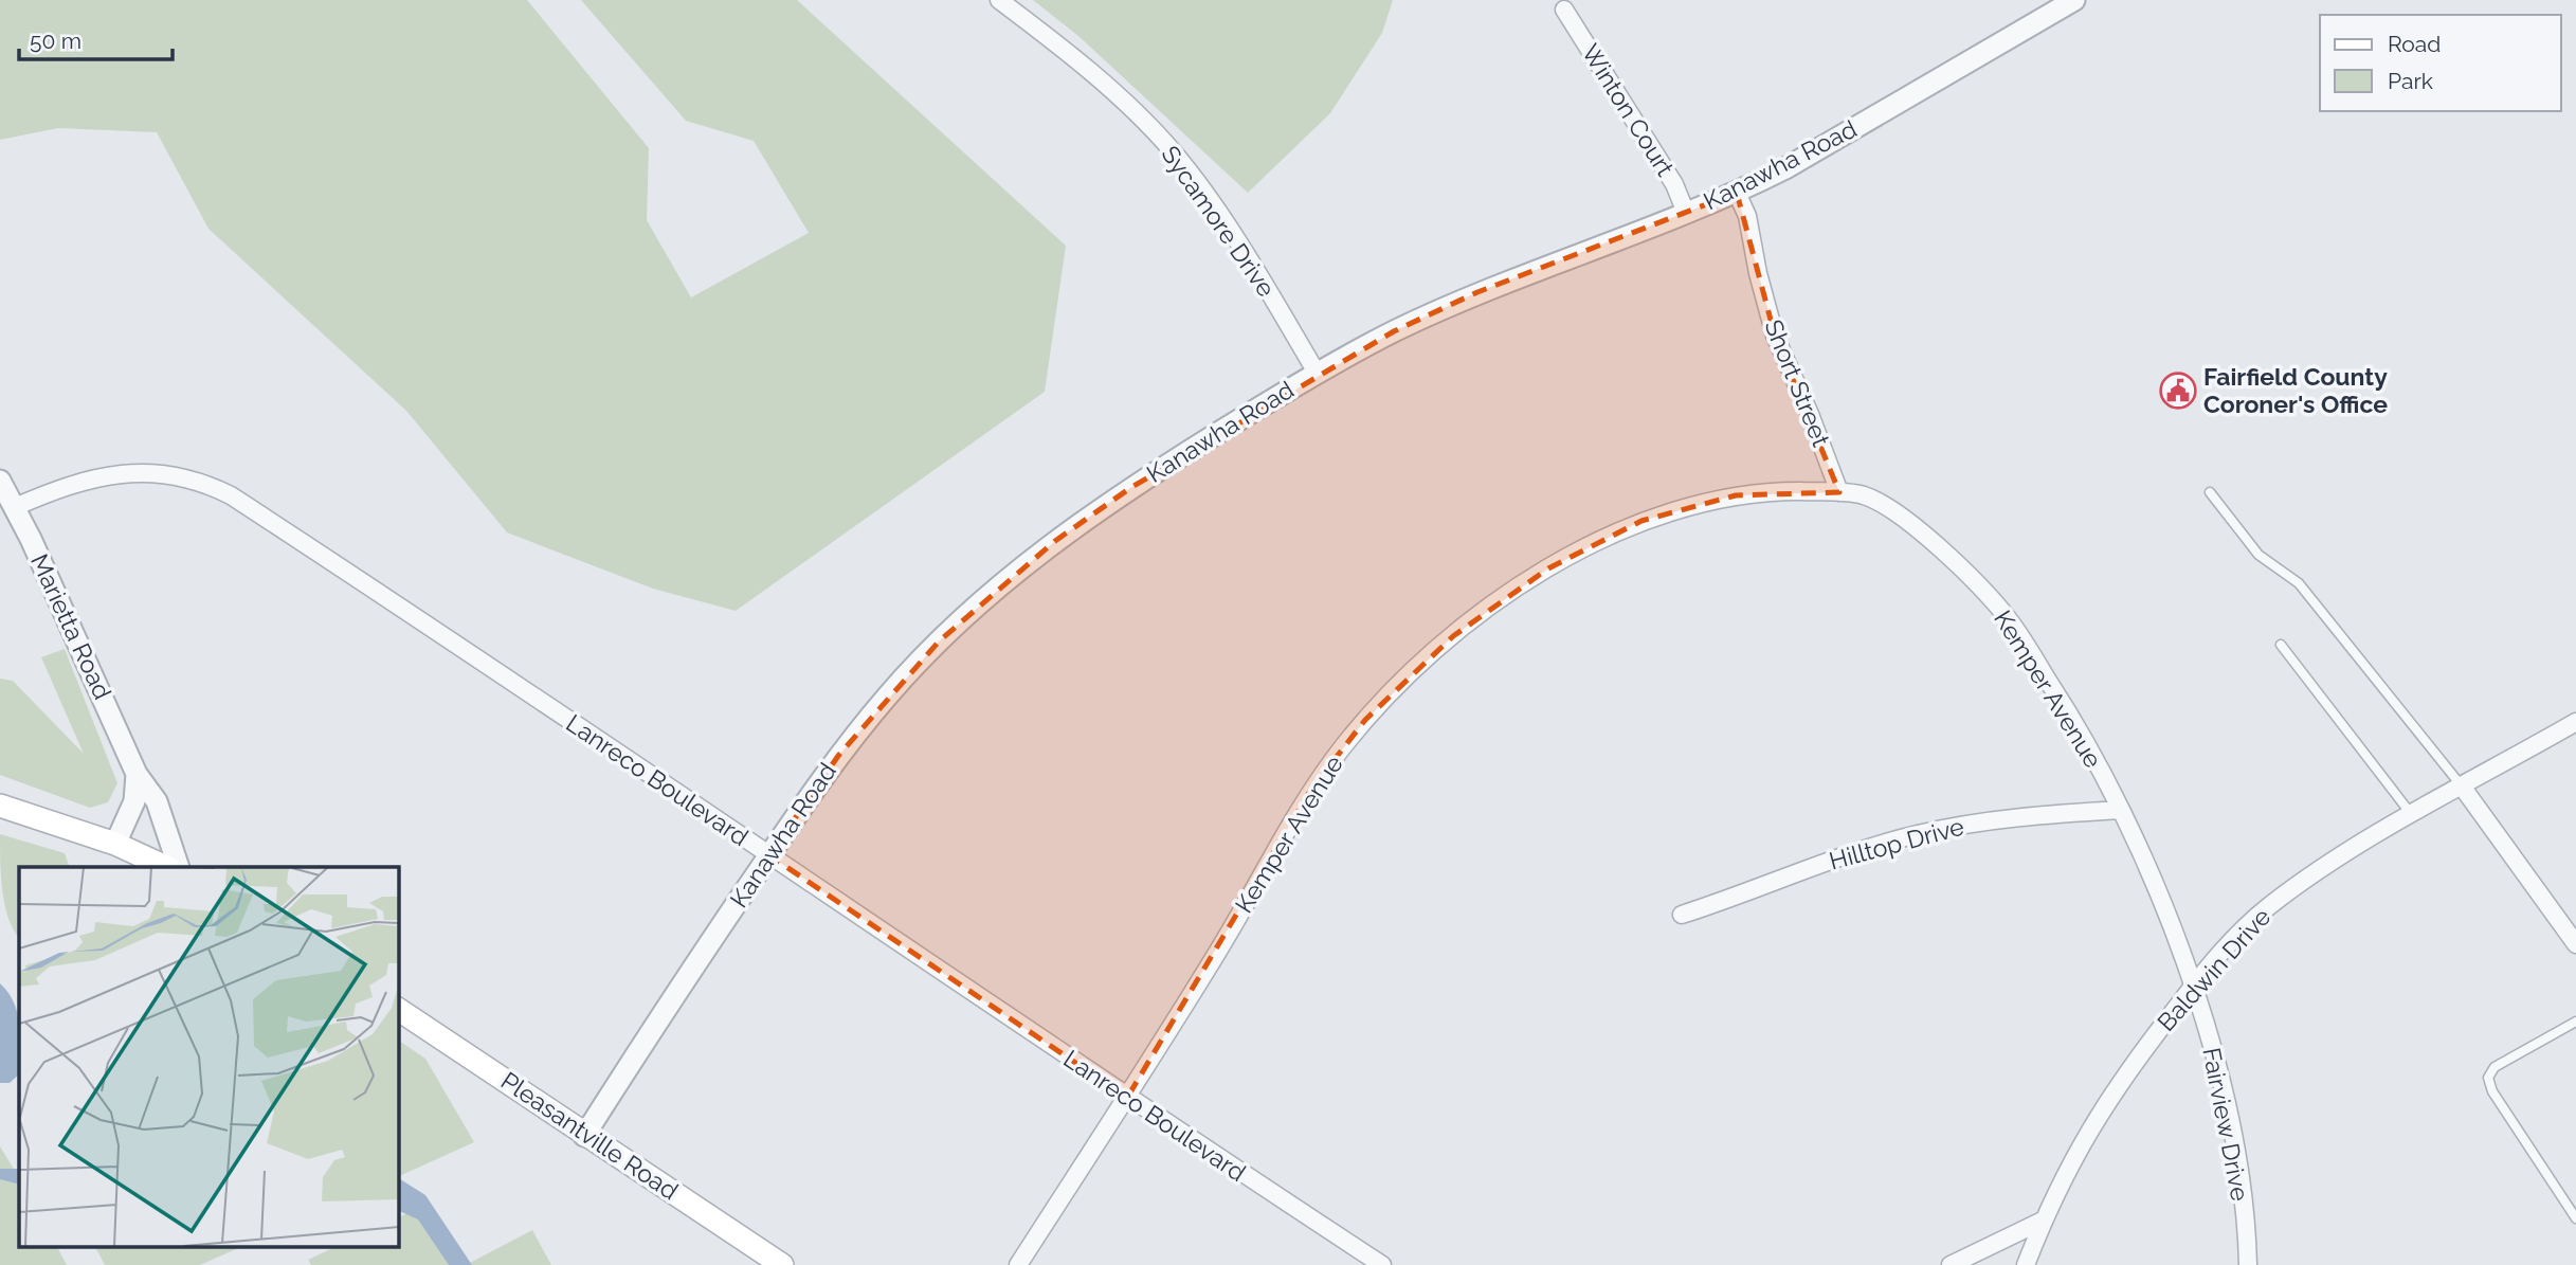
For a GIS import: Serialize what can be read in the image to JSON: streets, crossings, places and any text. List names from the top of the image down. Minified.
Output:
{"streets":{"main road":["Pleasantville Road"],"street":["Winton Court","Kanawha Road","Sycamore Drive","Short Street","Marietta Road","Kemper Avenue","Lanreco Boulevard","Hilltop Drive","Baldwin Drive","Fairview Drive"]},"crossings":[["Winton Court","Kanawha Road"],["Kanawha Road","Sycamore Drive"],["Kanawha Road","Short Street"],["Kanawha Road","Lanreco Boulevard"],["Kanawha Road","Pleasantville Road"],["Short Street","Kemper Avenue"],["Marietta Road","Lanreco Boulevard"],["Kemper Avenue","Lanreco Boulevard"],["Kemper Avenue","Hilltop Drive"],["Kemper Avenue","Baldwin Drive"],["Kemper Avenue","Fairview Drive"],["Baldwin Drive","Fairview Drive"]],"places":{"public building":["Fairfield County Coroner's Office"]},"legend":["Road","Park"],"scale_bar":"50 m"}
